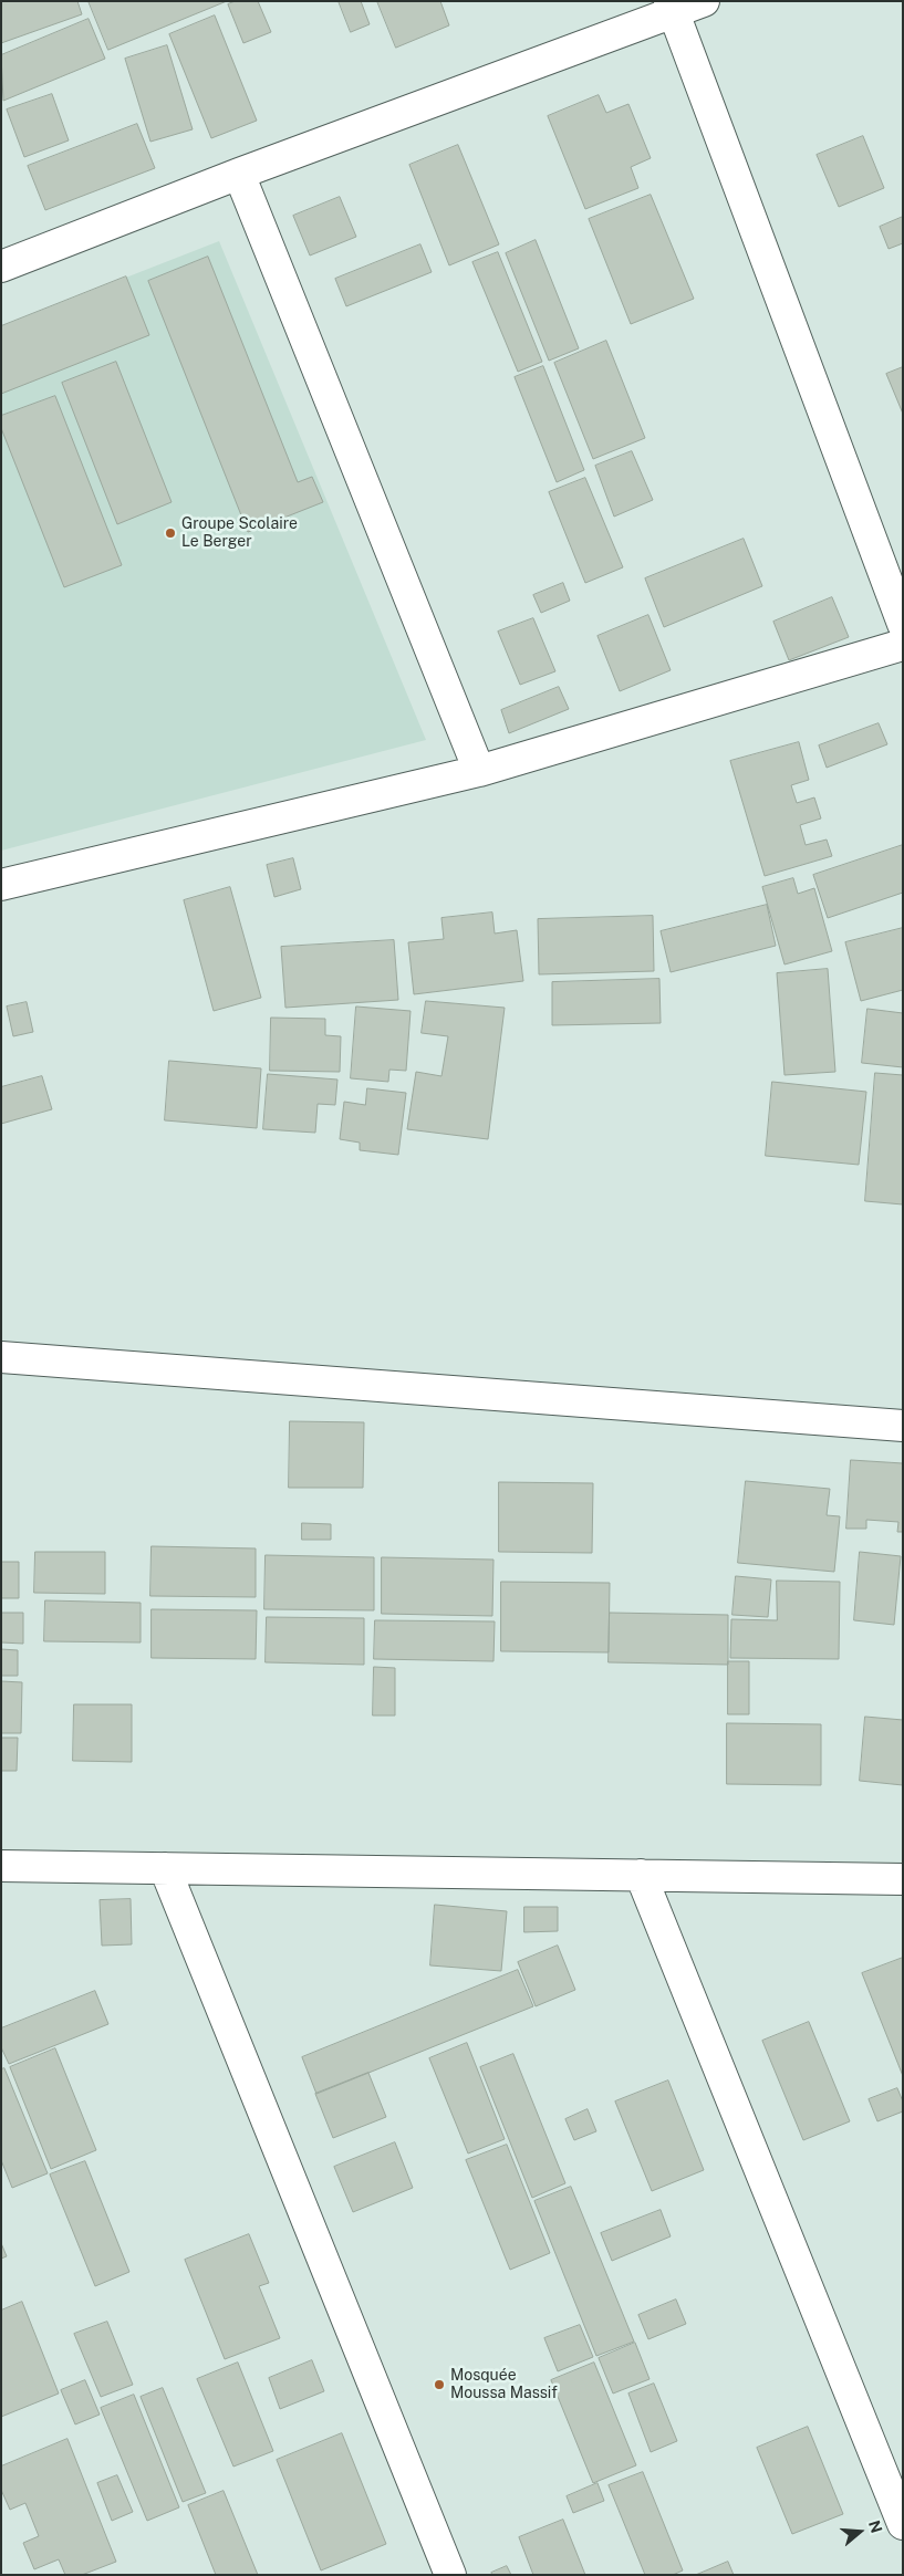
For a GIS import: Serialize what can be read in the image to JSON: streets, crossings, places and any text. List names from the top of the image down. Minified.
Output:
{"places":["Groupe Scolaire Le Berger","Mosquée Moussa Massif"],"north":"right"}
